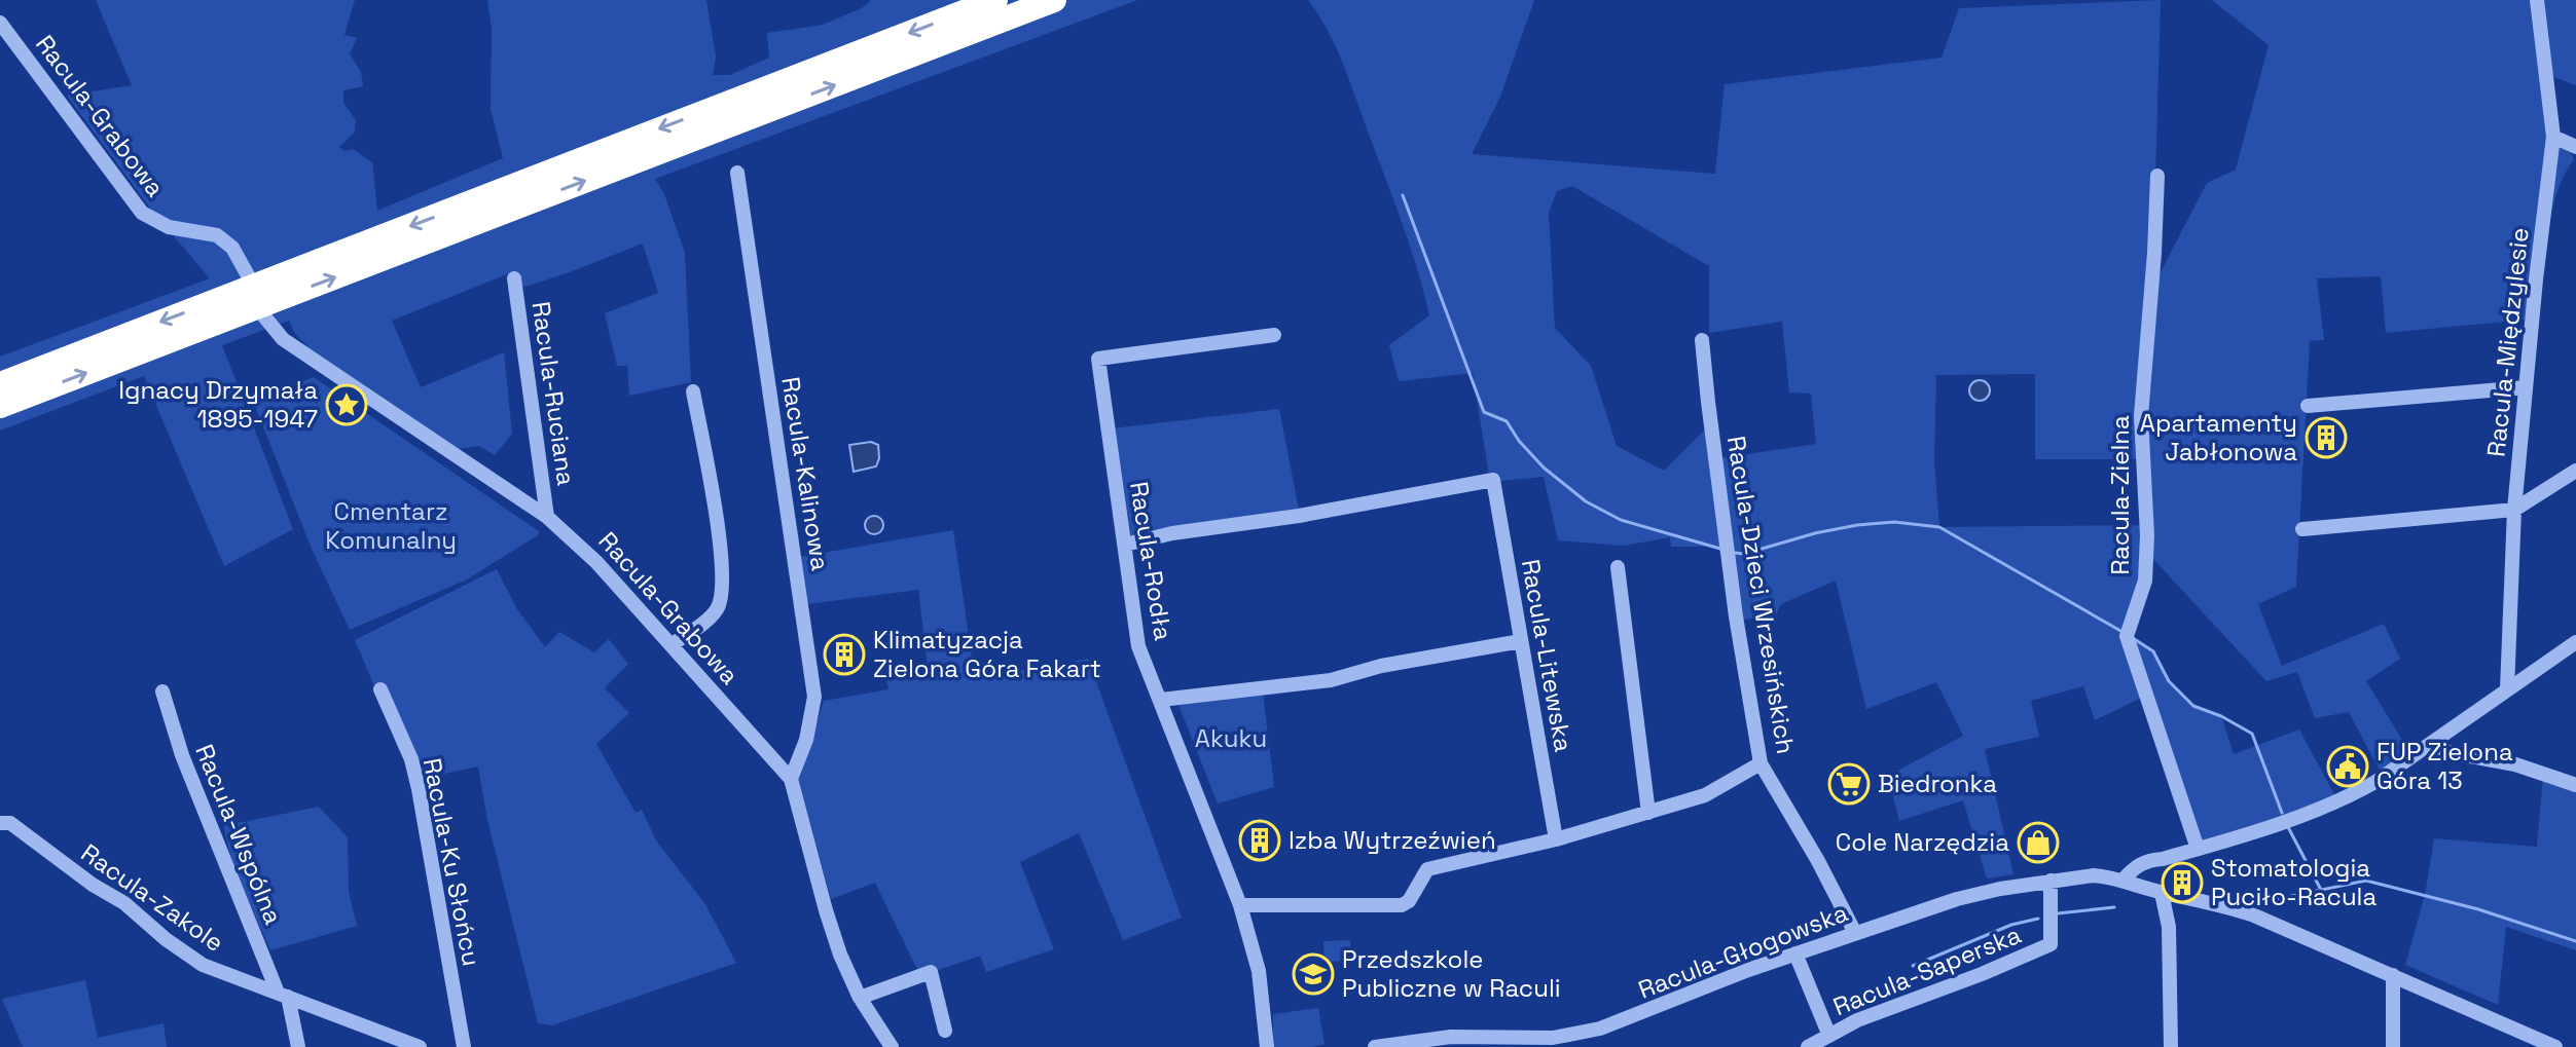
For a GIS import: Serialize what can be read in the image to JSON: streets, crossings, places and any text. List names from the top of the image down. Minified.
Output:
{"streets":{"street":["Racula-Grabowa","Racula-Międzylesie","Racula-Ruciana","Racula-Kalinowa","Racula-Zielna","Racula-Rodła","Racula-Dzieci Wrzesińskich","Racula-Litewska","Racula-Wspólna","Racula-Ku Słońcu","Racula-Zakole","Racula-Głogowska","Racula-Saperska"]},"crossings":[["Racula-Grabowa","Racula-Ruciana"],["Racula-Grabowa","Racula-Kalinowa"],["Racula-Rodła","Racula-Litewska"],["Racula-Dzieci Wrzesińskich","Racula-Głogowska"],["Racula-Wspólna","Racula-Zakole"],["Racula-Głogowska","Racula-Saperska"]],"parks":["Cmentarz Komunalny","Akuku"],"places":{"place":["Ignacy Drzymała 1895-1947"],"building":["Apartamenty Jabłonowa","Klimatyzacja Zielona Góra Fakart","Izba Wytrzeźwień","Stomatologia Puciło-Racula"],"public building":["FUP Zielona Góra 13"],"supermarket":["Biedronka"],"shop":["Cole Narzędzia"],"school or university":["Przedszkole Publiczne w Raculi"]}}
